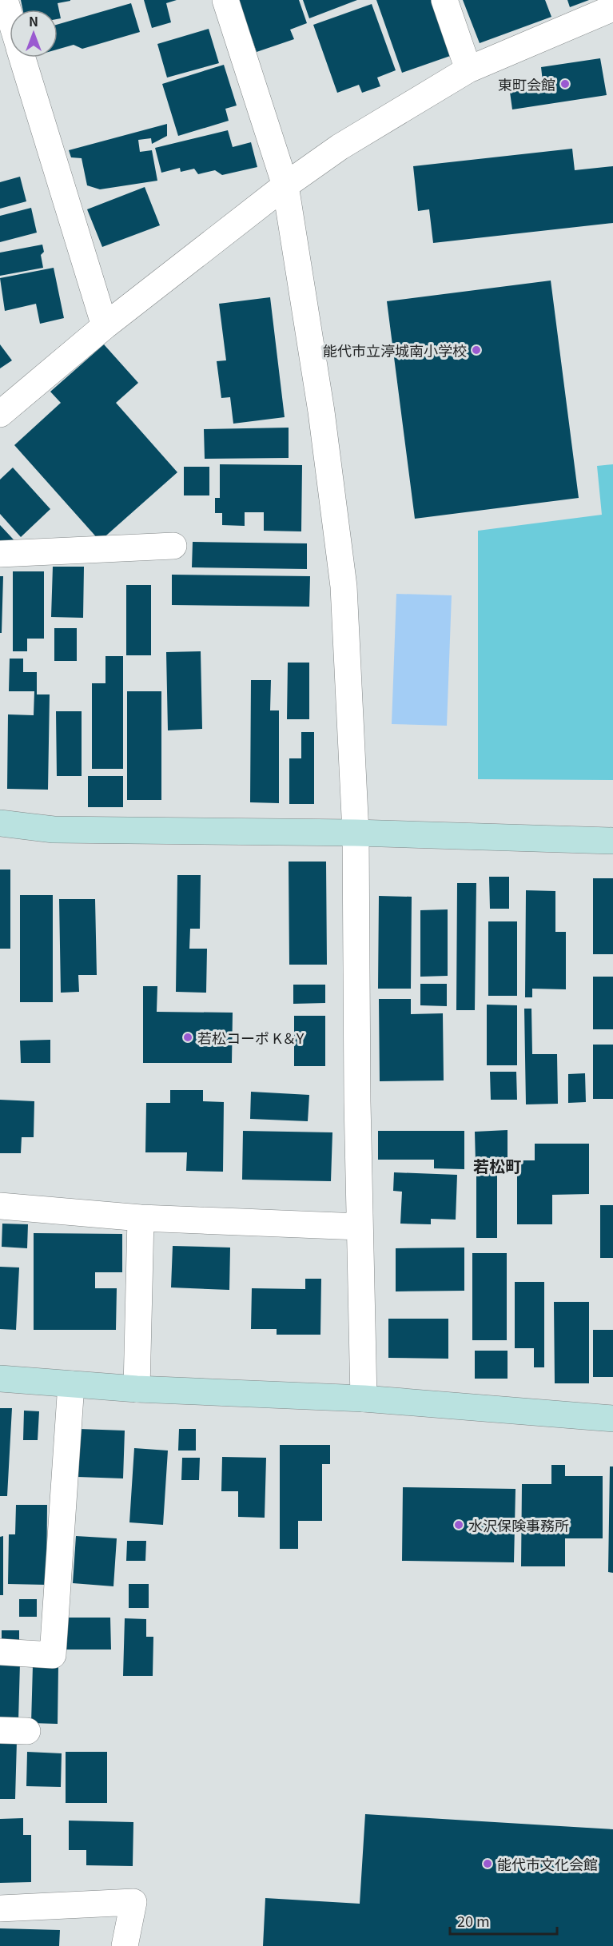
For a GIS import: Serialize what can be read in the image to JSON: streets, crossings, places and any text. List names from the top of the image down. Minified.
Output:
{"districts":["若松町"],"places":["東町会館","能代市立渟城南小学校","若松コーポ K＆Y","水沢保険事務所","能代市文化会館"],"scale_bar":"20 m","north":"top"}
